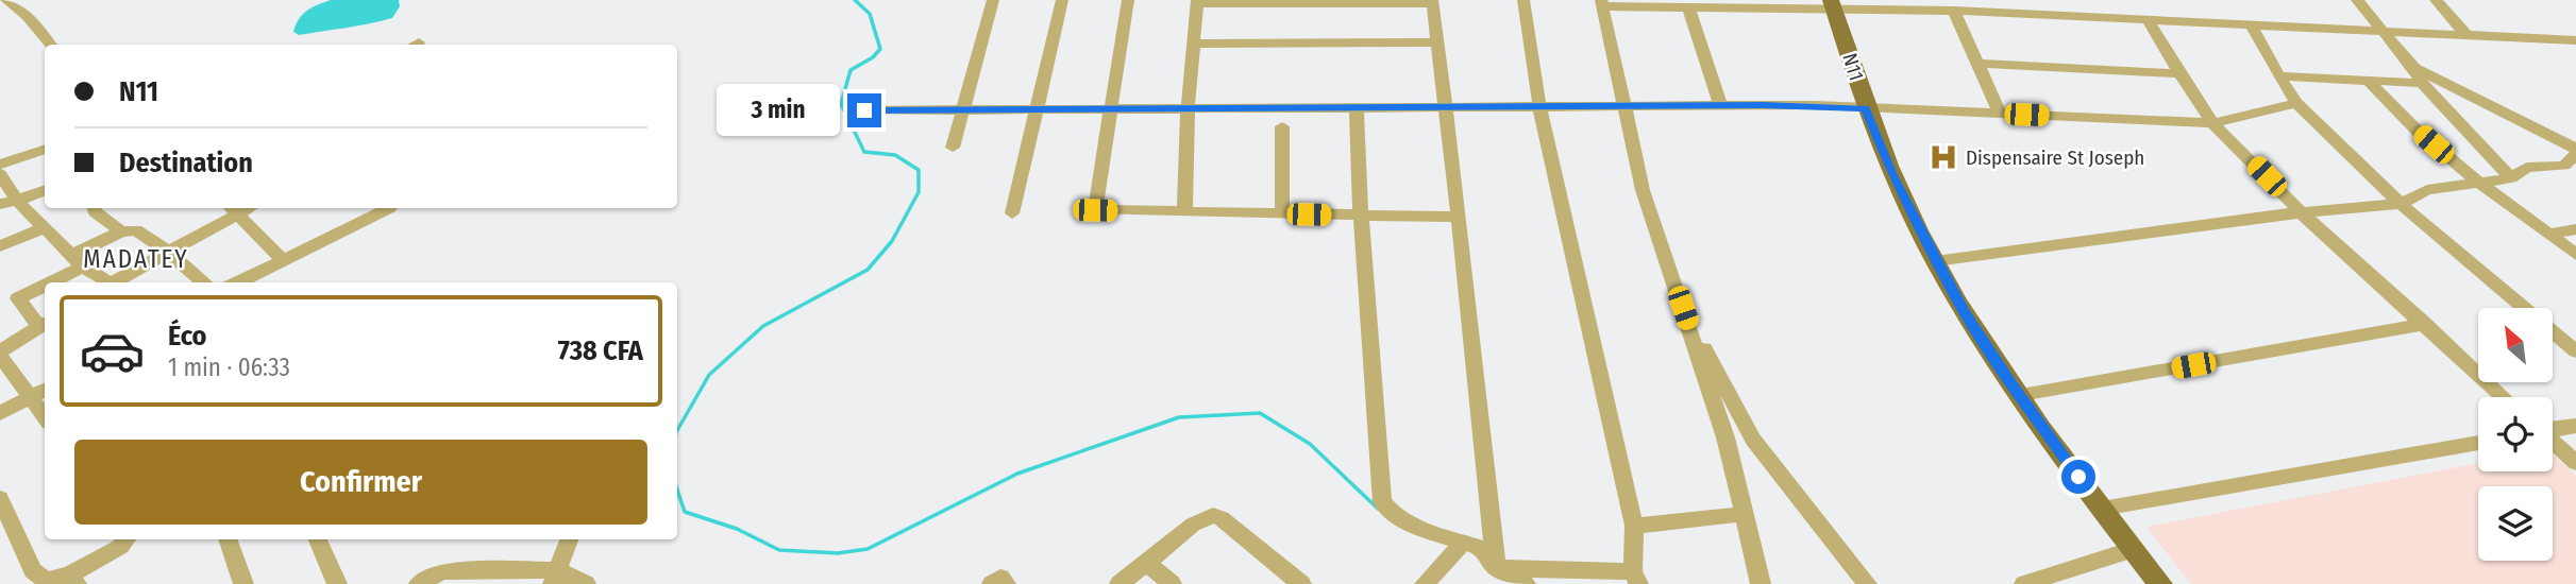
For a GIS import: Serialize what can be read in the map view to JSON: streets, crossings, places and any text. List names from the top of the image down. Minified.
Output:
{"streets":{"main road":["N11"]},"districts":["MADATEY"],"places":{"hospital":["Dispensaire St Joseph"]},"north":"top left","page":{"banner":["N11","Destination"],"bubble":"3 min","list":[{"name":"Éco","note":"1 min · 06:33","value":"738 CFA"}],"buttons":"Confirmer"}}
